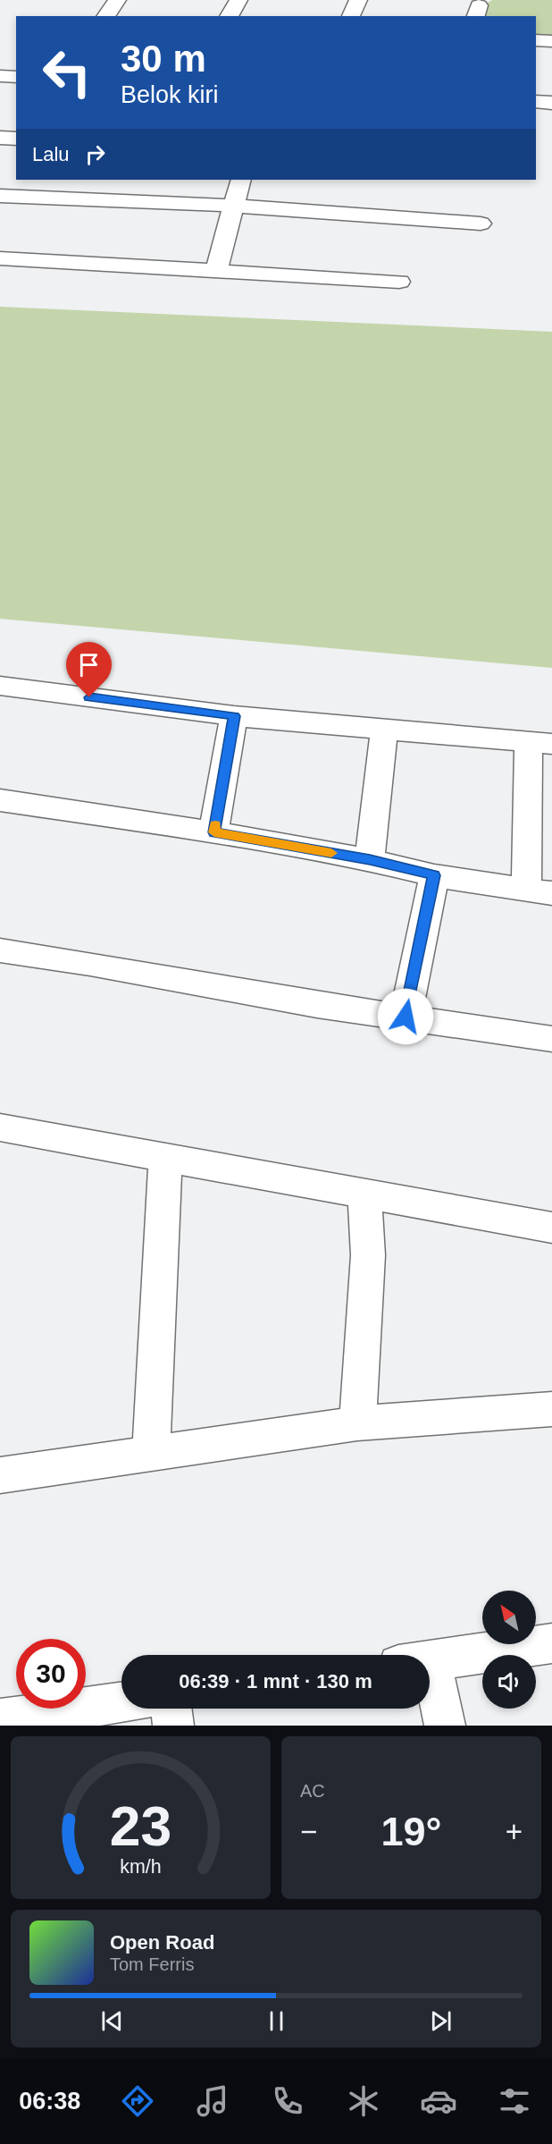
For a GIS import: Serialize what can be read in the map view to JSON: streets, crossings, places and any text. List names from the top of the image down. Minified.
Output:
{"north":"top left","page":{"turn":["30 m","Belok kiri"],"then":"Lalu","limit":"30","trip":"06:39 · 1 mnt · 130 m","tile":"AC","heat":["−","19°","+"],"song":["Open Road","Tom Ferris"],"tabs":"06:38","gauge":["23","km/h"]}}
